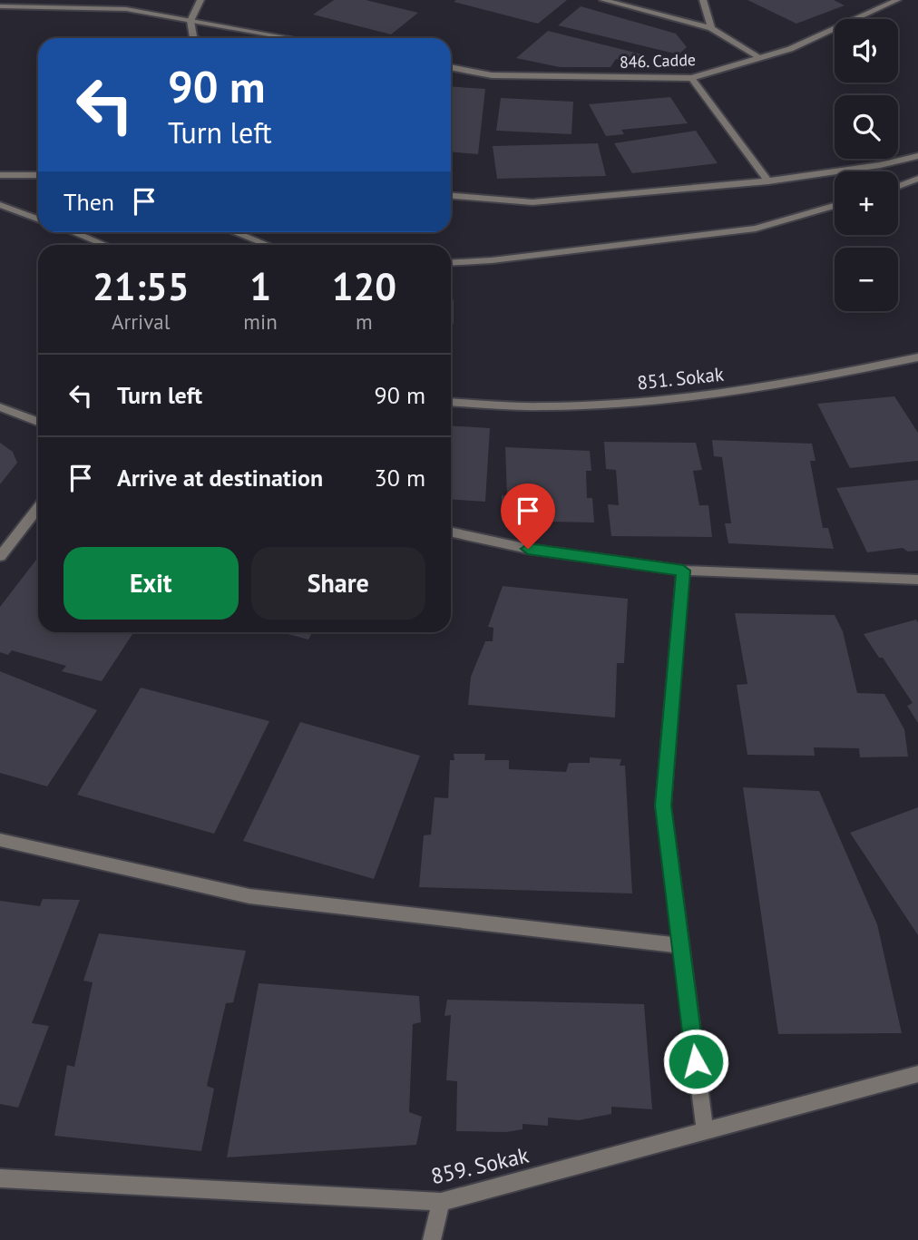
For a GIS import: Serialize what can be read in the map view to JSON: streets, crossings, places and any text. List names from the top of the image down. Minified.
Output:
{"streets":{"street":["846. Cadde","851. Sokak","859. Sokak"]},"page":{"map_buttons":["+","−"],"turn":["90 m","Turn left"],"then":"Then","eta":["21:55","Arrival","1","min","120","m"],"list":[{"name":"Turn left","value":"90 m"},{"name":"Arrive at destination","value":"30 m"}],"buttons":["Exit","Share"]}}
